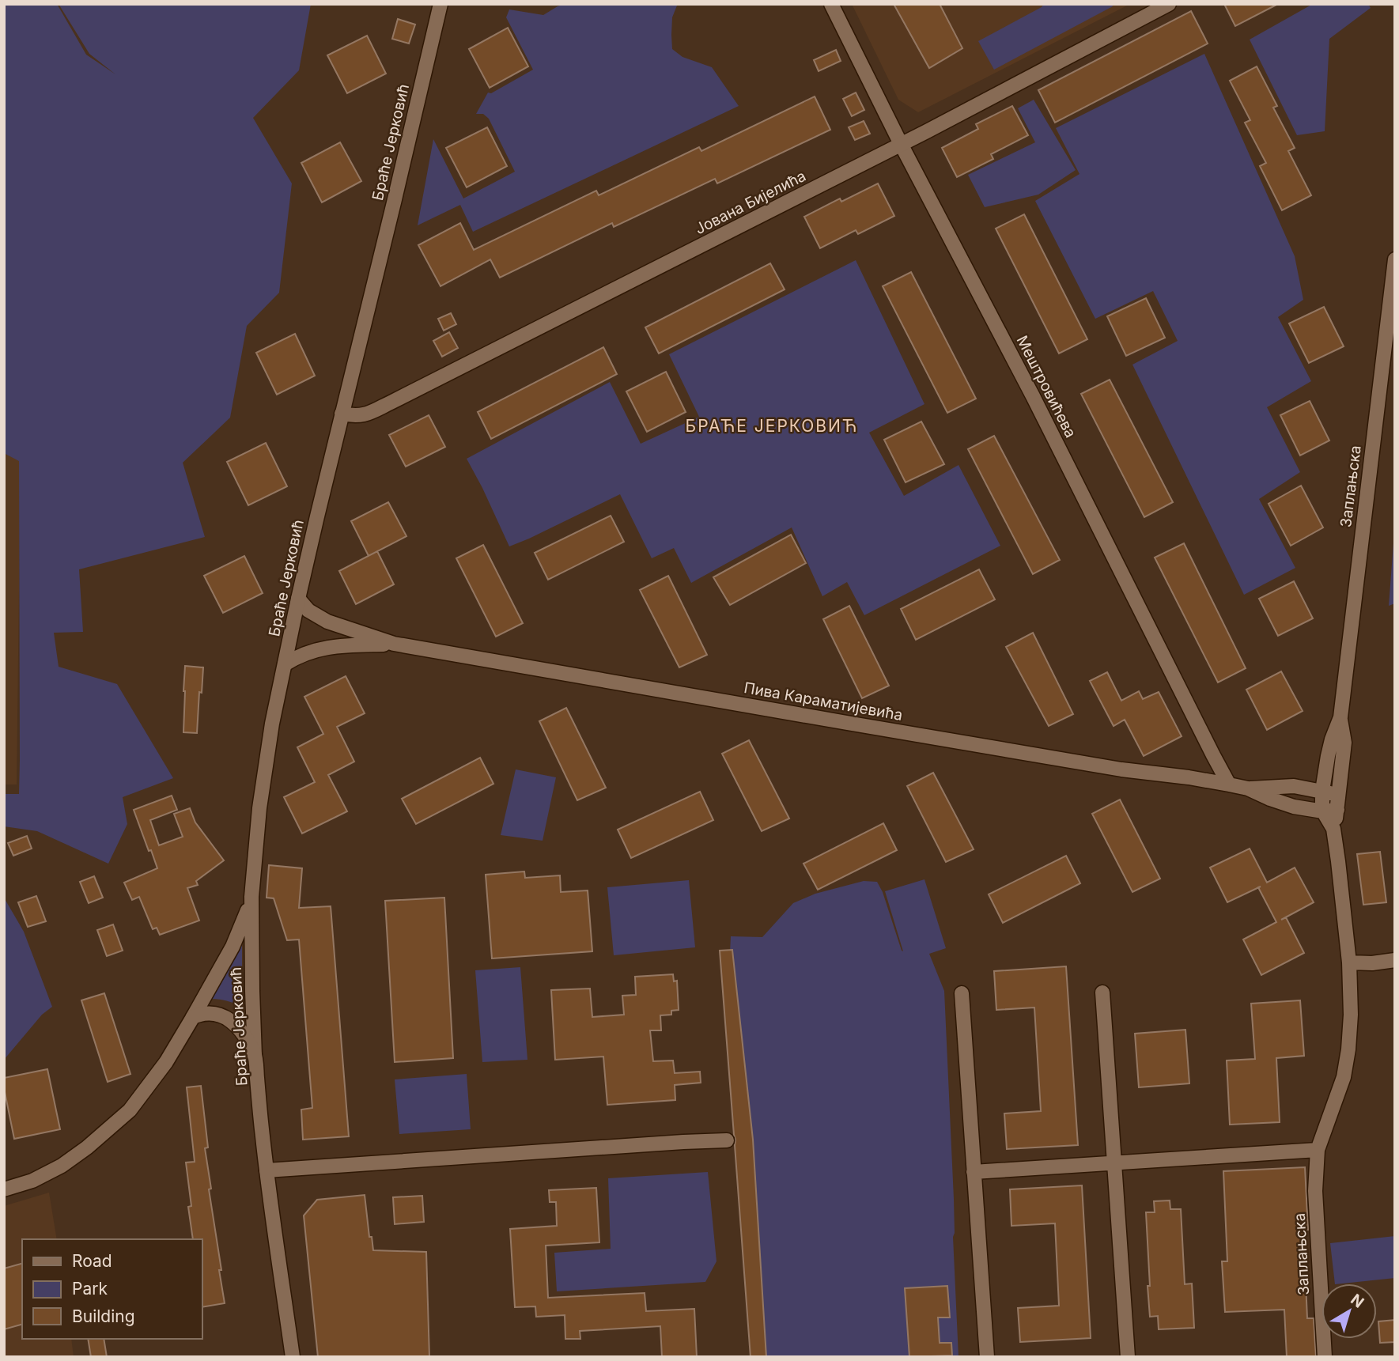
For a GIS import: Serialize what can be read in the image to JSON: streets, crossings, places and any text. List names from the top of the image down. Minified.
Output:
{"streets":{"street":["Браће Јерковић","Јована Бијелића","Мештровићева","Заплањска","Пива Караматијевића"]},"crossings":[["Браће Јерковић","Јована Бијелића"],["Браће Јерковић","Пива Караматијевића"],["Јована Бијелића","Мештровићева"],["Мештровићева","Пива Караматијевића"],["Заплањска","Пива Караматијевића"]],"districts":["БРАЋЕ ЈЕРКОВИЋ"],"legend":["Road","Park","Building"],"north":"top right"}
